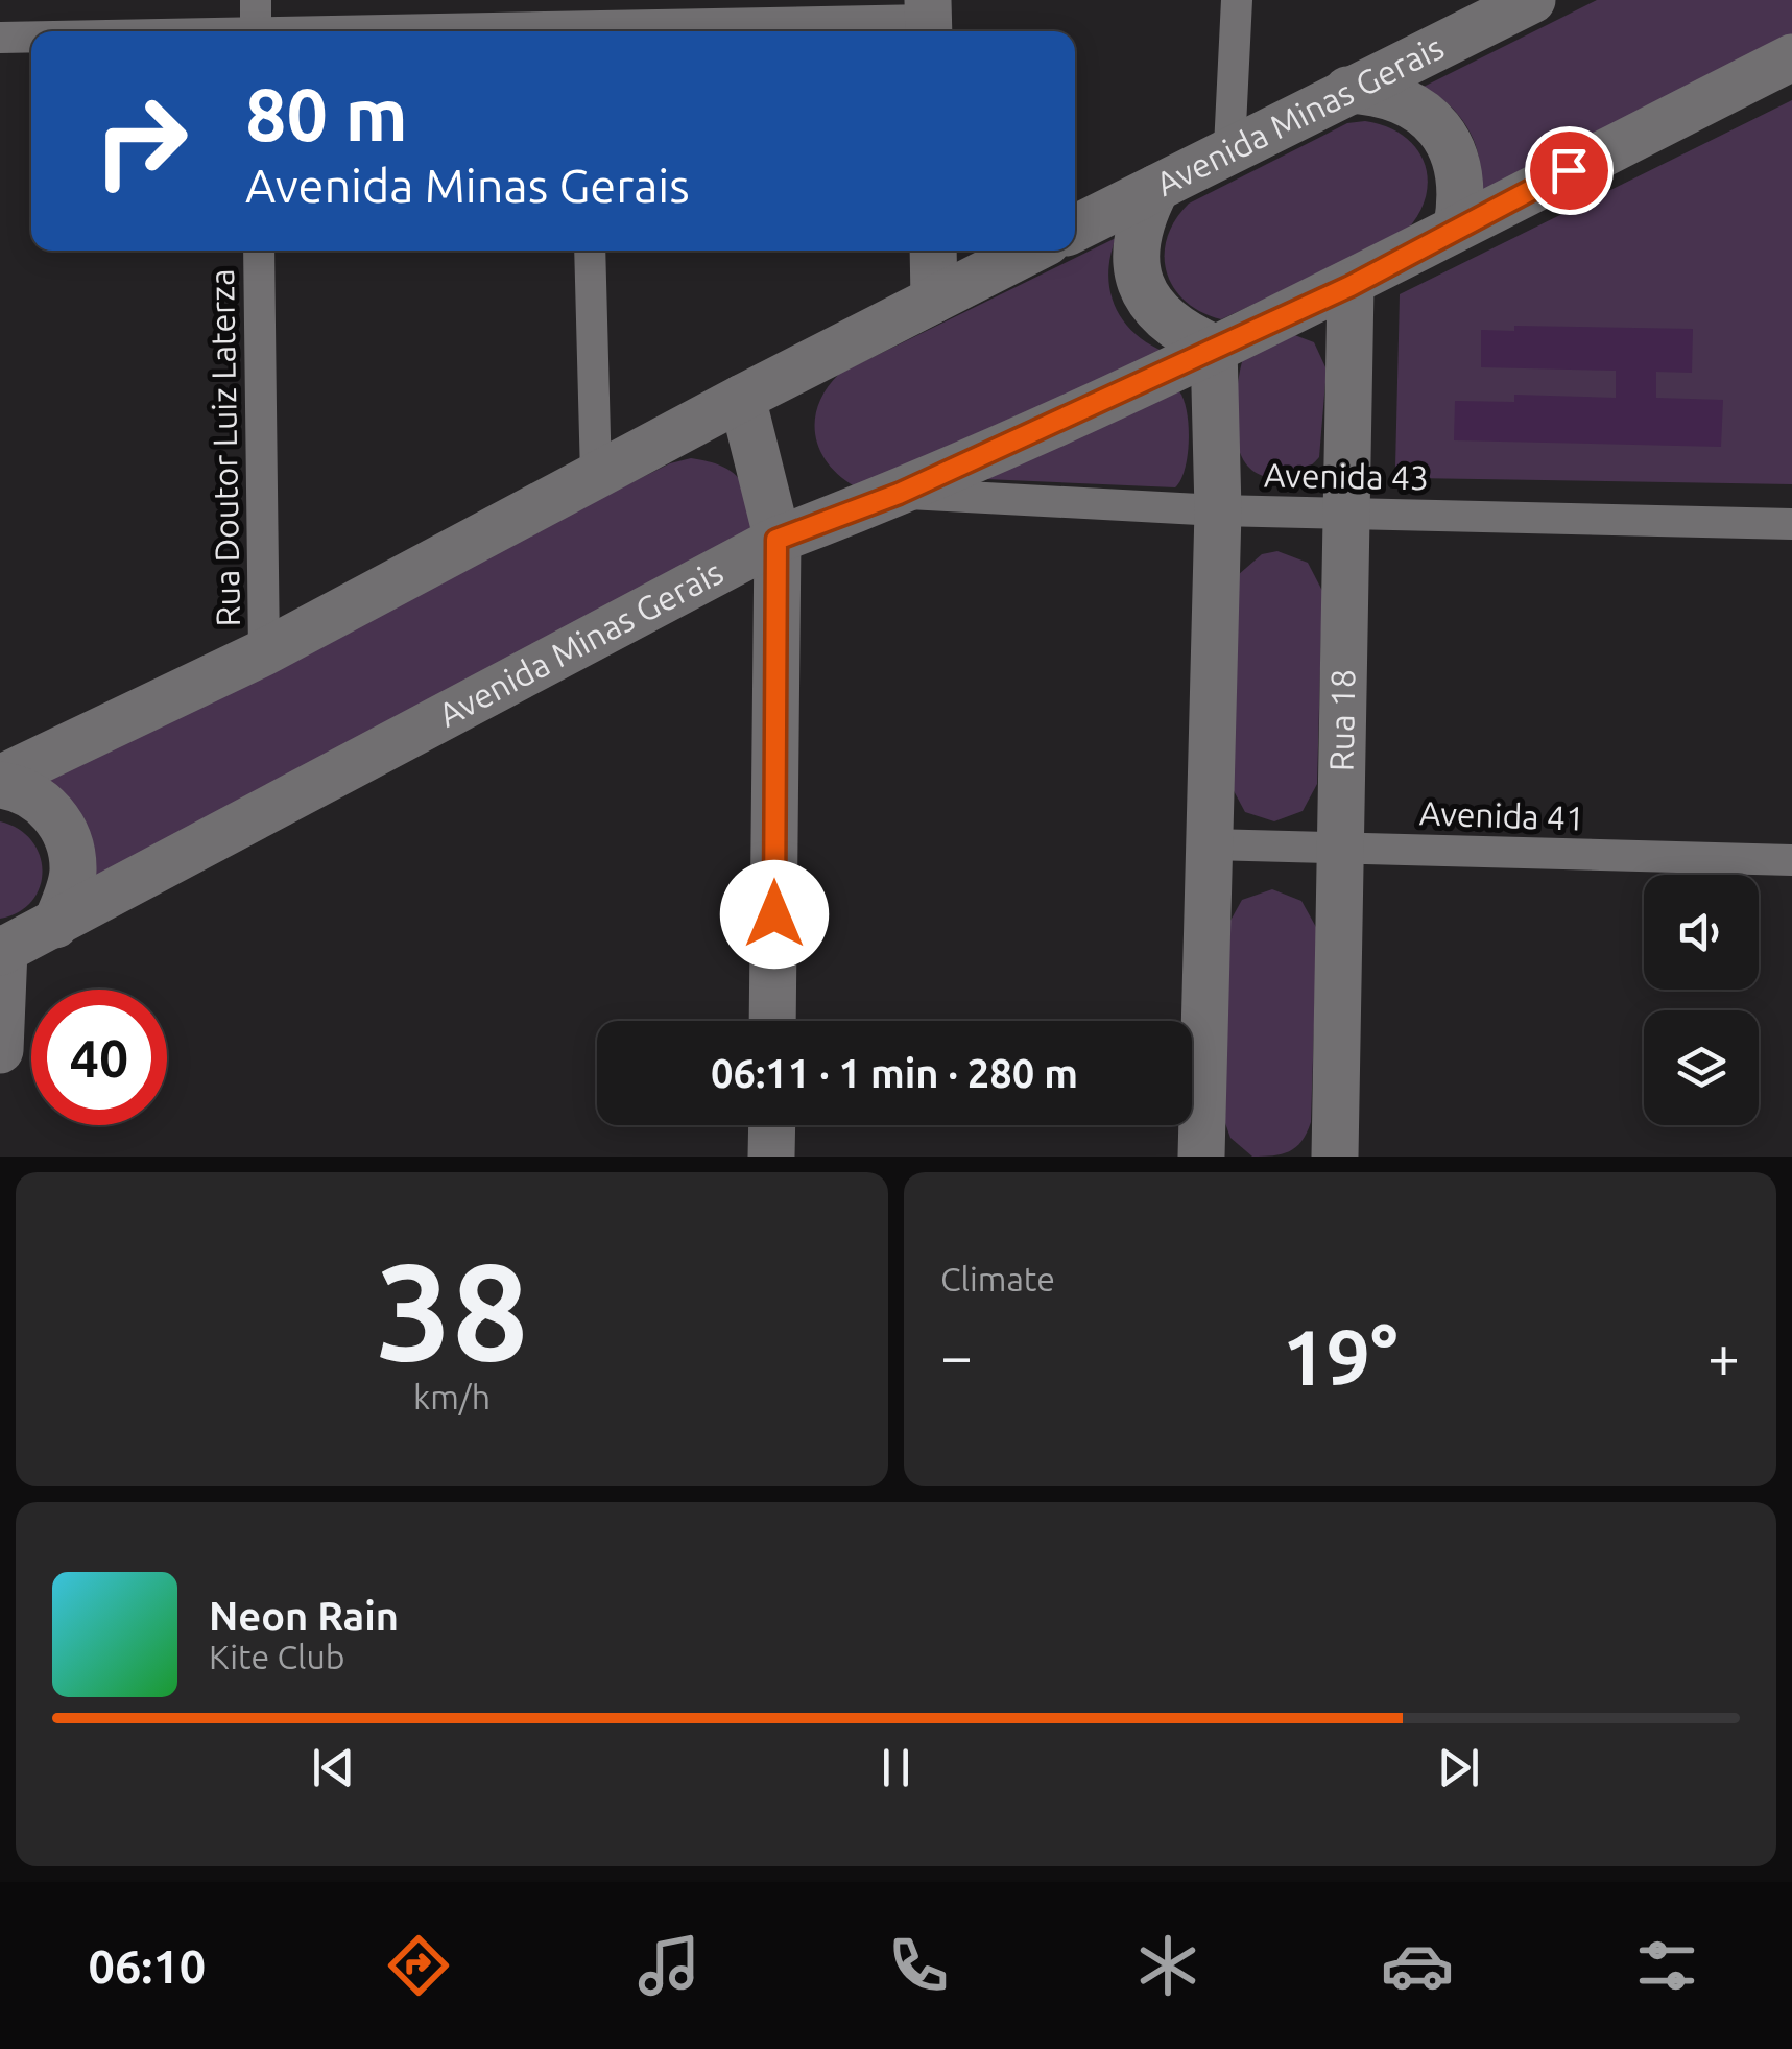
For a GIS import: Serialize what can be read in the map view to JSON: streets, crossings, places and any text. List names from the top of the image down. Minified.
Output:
{"streets":{"main road":["Avenida Minas Gerais","Rua 18"],"street":["Rua Doutor Luiz Laterza","Avenida 43","Avenida 41"]},"crossings":[["Avenida Minas Gerais","Avenida 43"],["Avenida Minas Gerais","Rua 18"],["Avenida 43","Rua 18"],["Rua 18","Avenida 41"]],"page":{"turn":["80 m","Avenida Minas Gerais"],"limit":"40","trip":"06:11 · 1 min · 280 m","tile":[["38","km/h"],"Climate"],"heat":["−","19°","+"],"song":["Neon Rain","Kite Club"],"tabs":"06:10"}}
